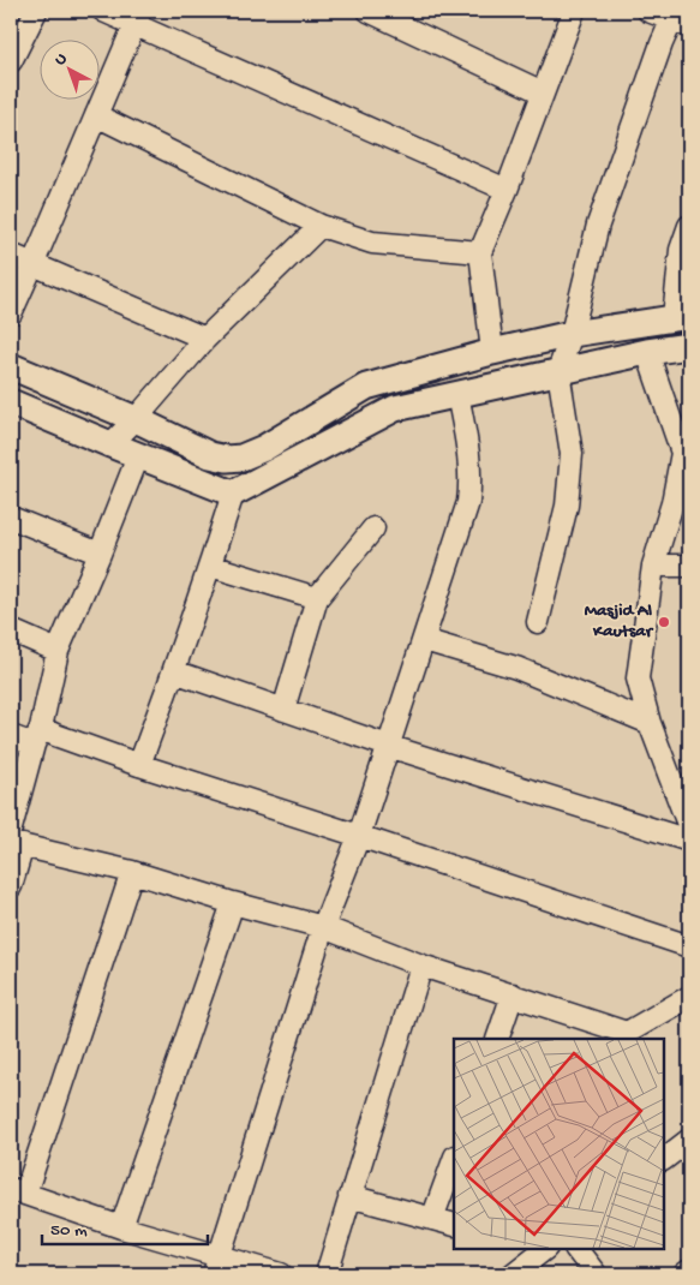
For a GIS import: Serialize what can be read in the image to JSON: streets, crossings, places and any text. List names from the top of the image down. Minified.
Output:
{"places":["Masjid Al Kautsar"],"scale_bar":"50 m","north":"top left"}
